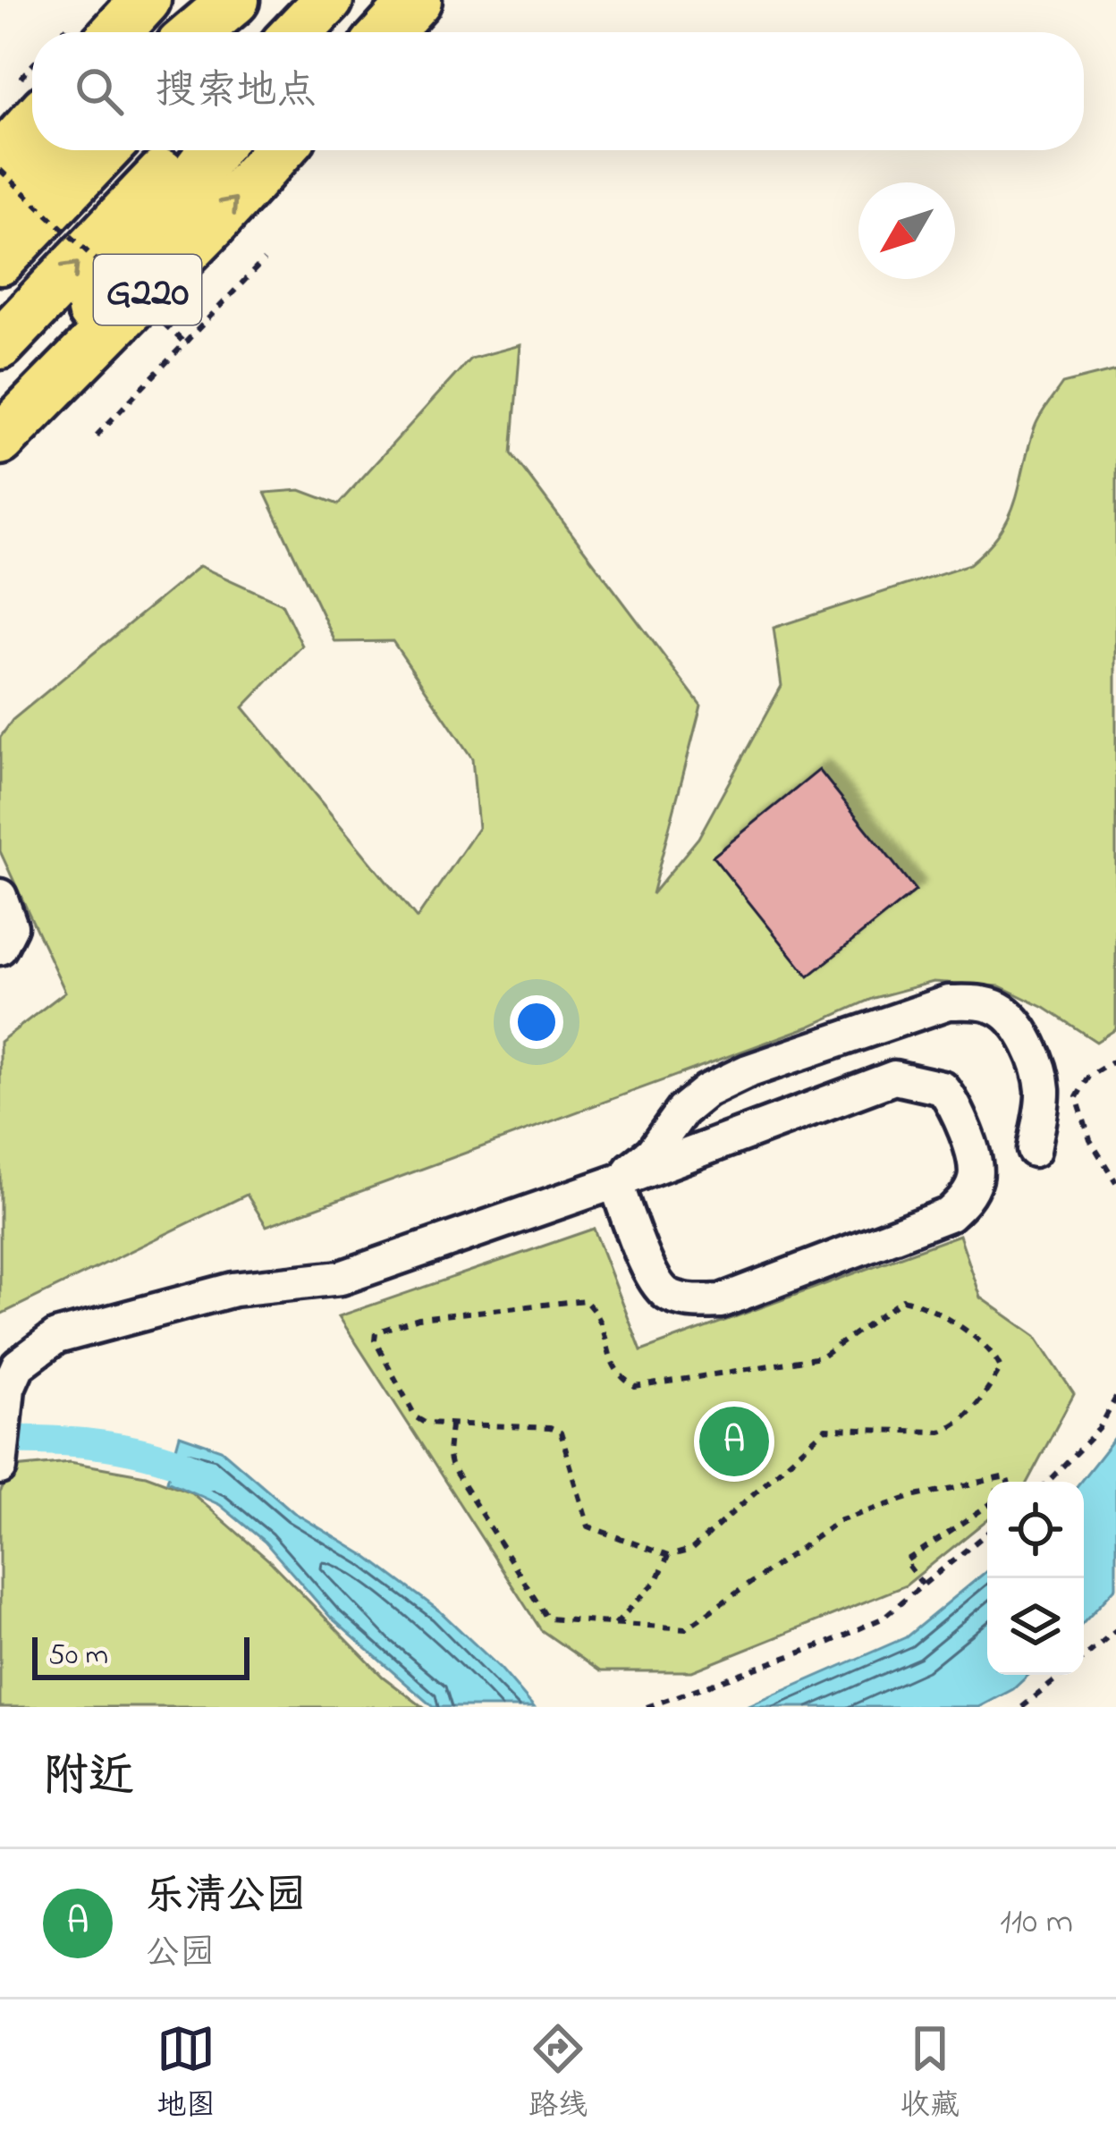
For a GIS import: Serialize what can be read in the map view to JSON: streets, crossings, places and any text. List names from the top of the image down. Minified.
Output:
{"streets":{"highway":["G220"]},"scale_bar":"50 m","north":"bottom left","page":{"search":"搜索地点","pins":"A","scale":"50 m","heading":"附近","list":[{"mark":"A","name":"乐清公园","note":"公园","value":"110 m"}],"nav":["地图","路线","收藏"]}}
